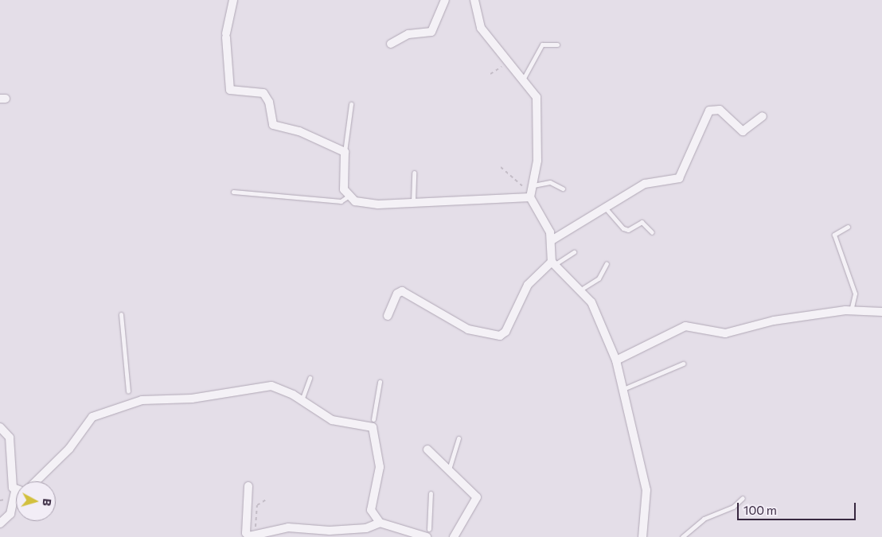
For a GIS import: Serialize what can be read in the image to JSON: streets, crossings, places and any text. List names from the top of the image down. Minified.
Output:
{"scale_bar":"100 m","north":"right"}
